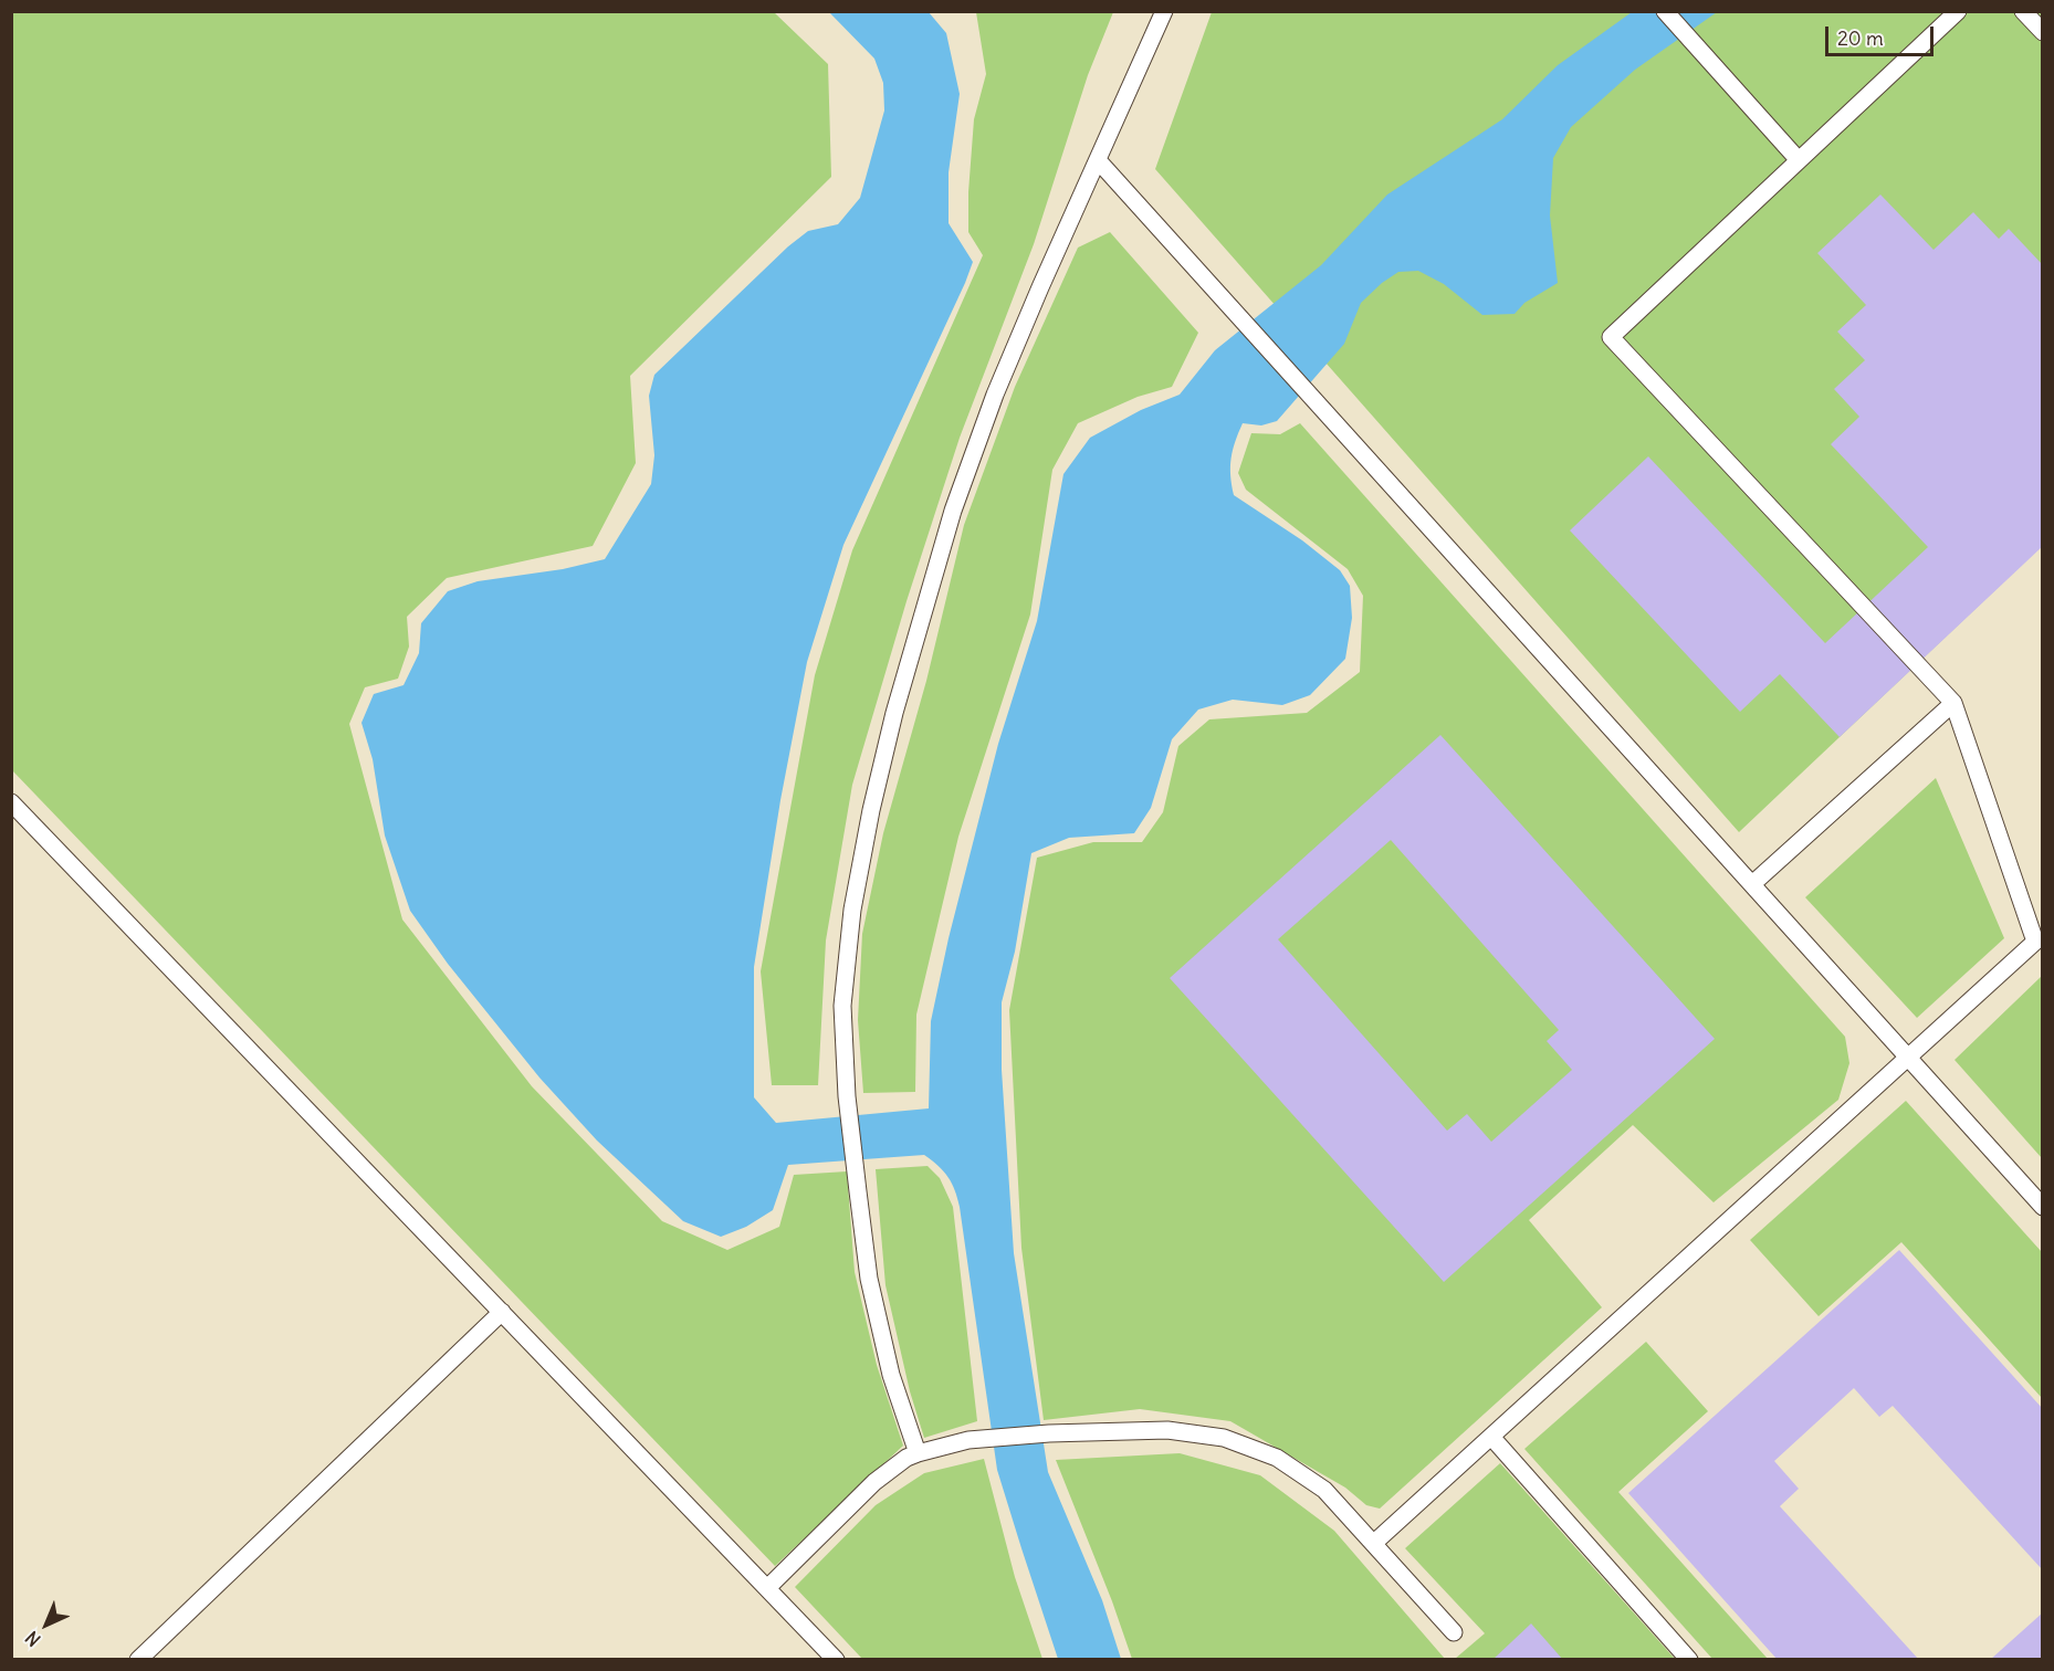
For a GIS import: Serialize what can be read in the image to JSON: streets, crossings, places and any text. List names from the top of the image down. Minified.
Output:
{"scale_bar":"20 m","north":"bottom left"}
